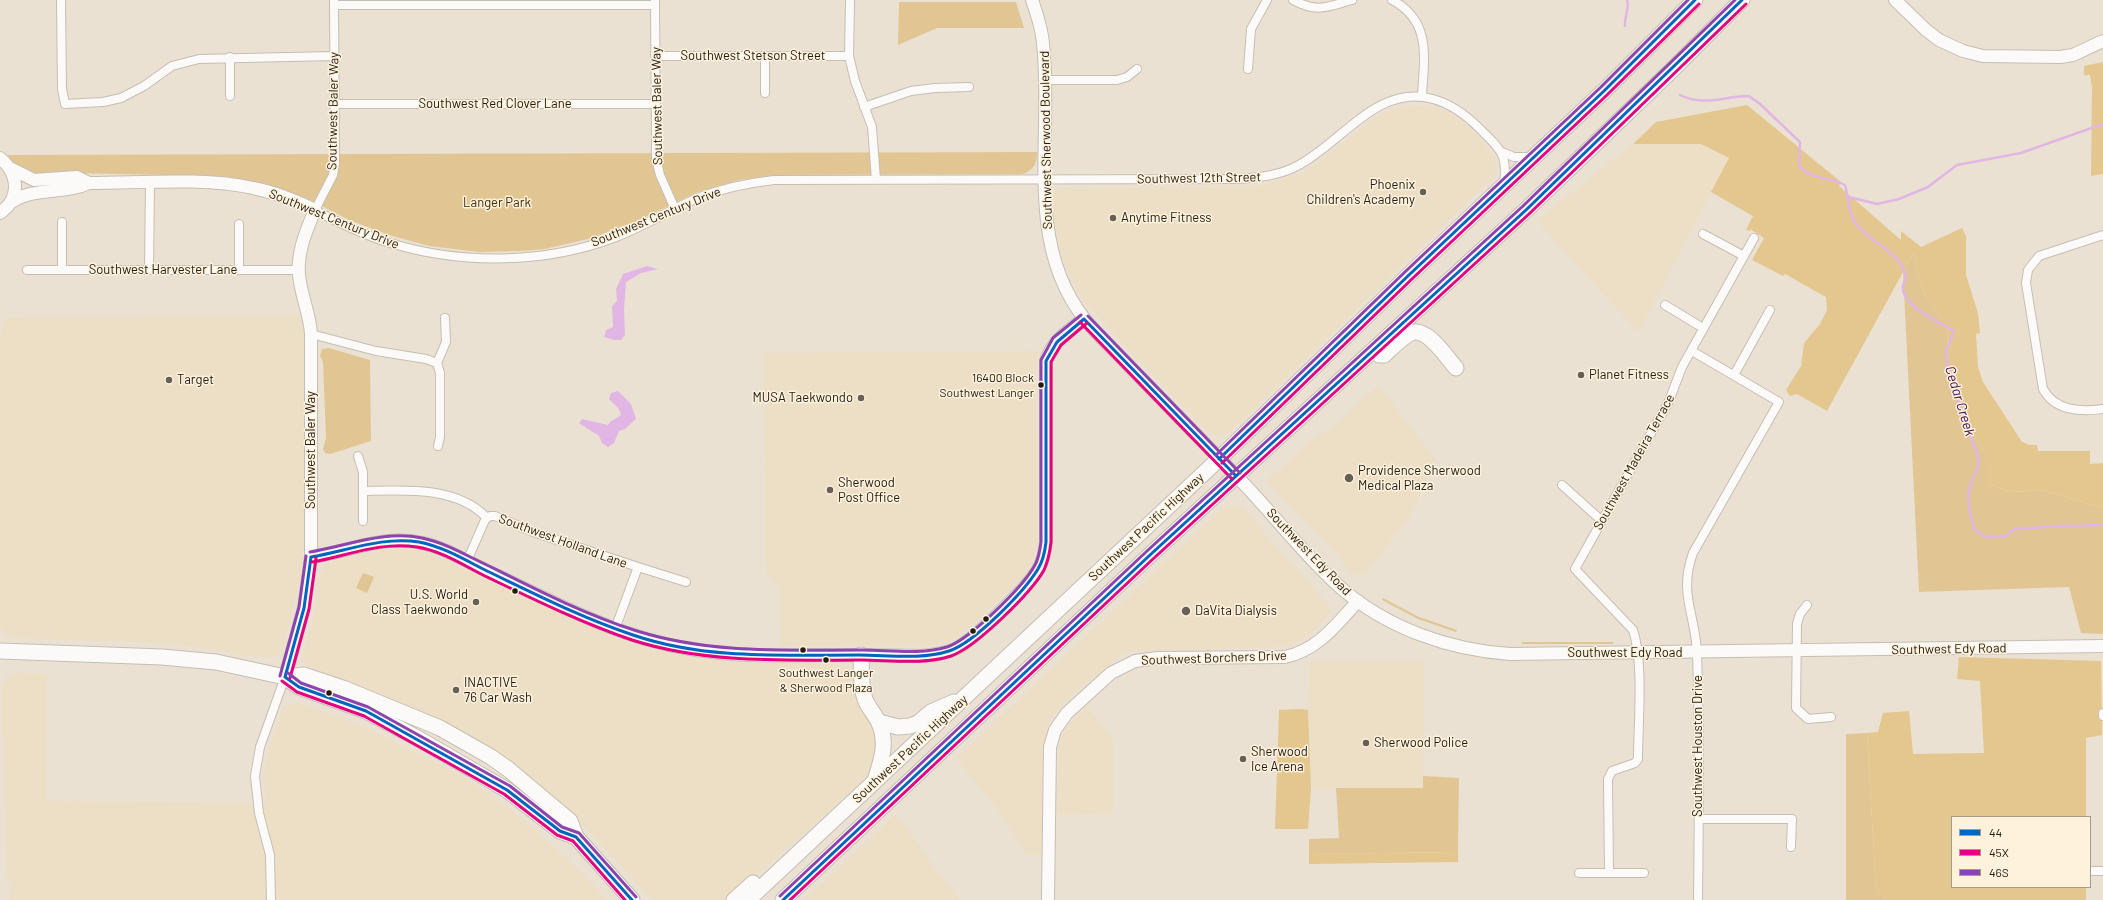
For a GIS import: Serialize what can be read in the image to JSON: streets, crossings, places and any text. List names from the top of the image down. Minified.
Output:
{"streets":{"highway":["Southwest Pacific Highway"],"street":["Southwest Stetson Street","Southwest Red Clover Lane","Southwest Baler Way","Southwest Sherwood Boulevard","Southwest 12th Street","Southwest Century Drive","Southwest Harvester Lane","Southwest Madeira Terrace","Southwest Holland Lane","Southwest Edy Road","Southwest Borchers Drive","Southwest Houston Drive"]},"crossings":[["Southwest Stetson Street","Southwest Baler Way"],["Southwest Red Clover Lane","Southwest Baler Way"],["Southwest Baler Way","Southwest Century Drive"],["Southwest Baler Way","Southwest Harvester Lane"],["Southwest Sherwood Boulevard","Southwest 12th Street"],["Southwest Sherwood Boulevard","Southwest Century Drive"],["Southwest Sherwood Boulevard","Southwest Pacific Highway"],["Southwest Sherwood Boulevard","Southwest Edy Road"],["Southwest 12th Street","Southwest Century Drive"],["Southwest Madeira Terrace","Southwest Edy Road"],["Southwest Pacific Highway","Southwest Edy Road"],["Southwest Edy Road","Southwest Borchers Drive"],["Southwest Edy Road","Southwest Houston Drive"]],"water":["Cedar Creek"],"parks":["Langer Park"],"places":["Phoenix Children's Academy","Anytime Fitness","Planet Fitness","Target","16400 Block Southwest Langer","MUSA Taekwondo","Providence Sherwood Medical Plaza","Sherwood Post Office","U.S. World Class Taekwondo","DaVita Dialysis","Southwest Langer & Sherwood Plaza","INACTIVE 76 Car Wash","Sherwood Police","Sherwood Ice Arena"],"lines":["transit line 44","transit line 46S","transit line 45X"],"legend":["44","45X","46S"]}
